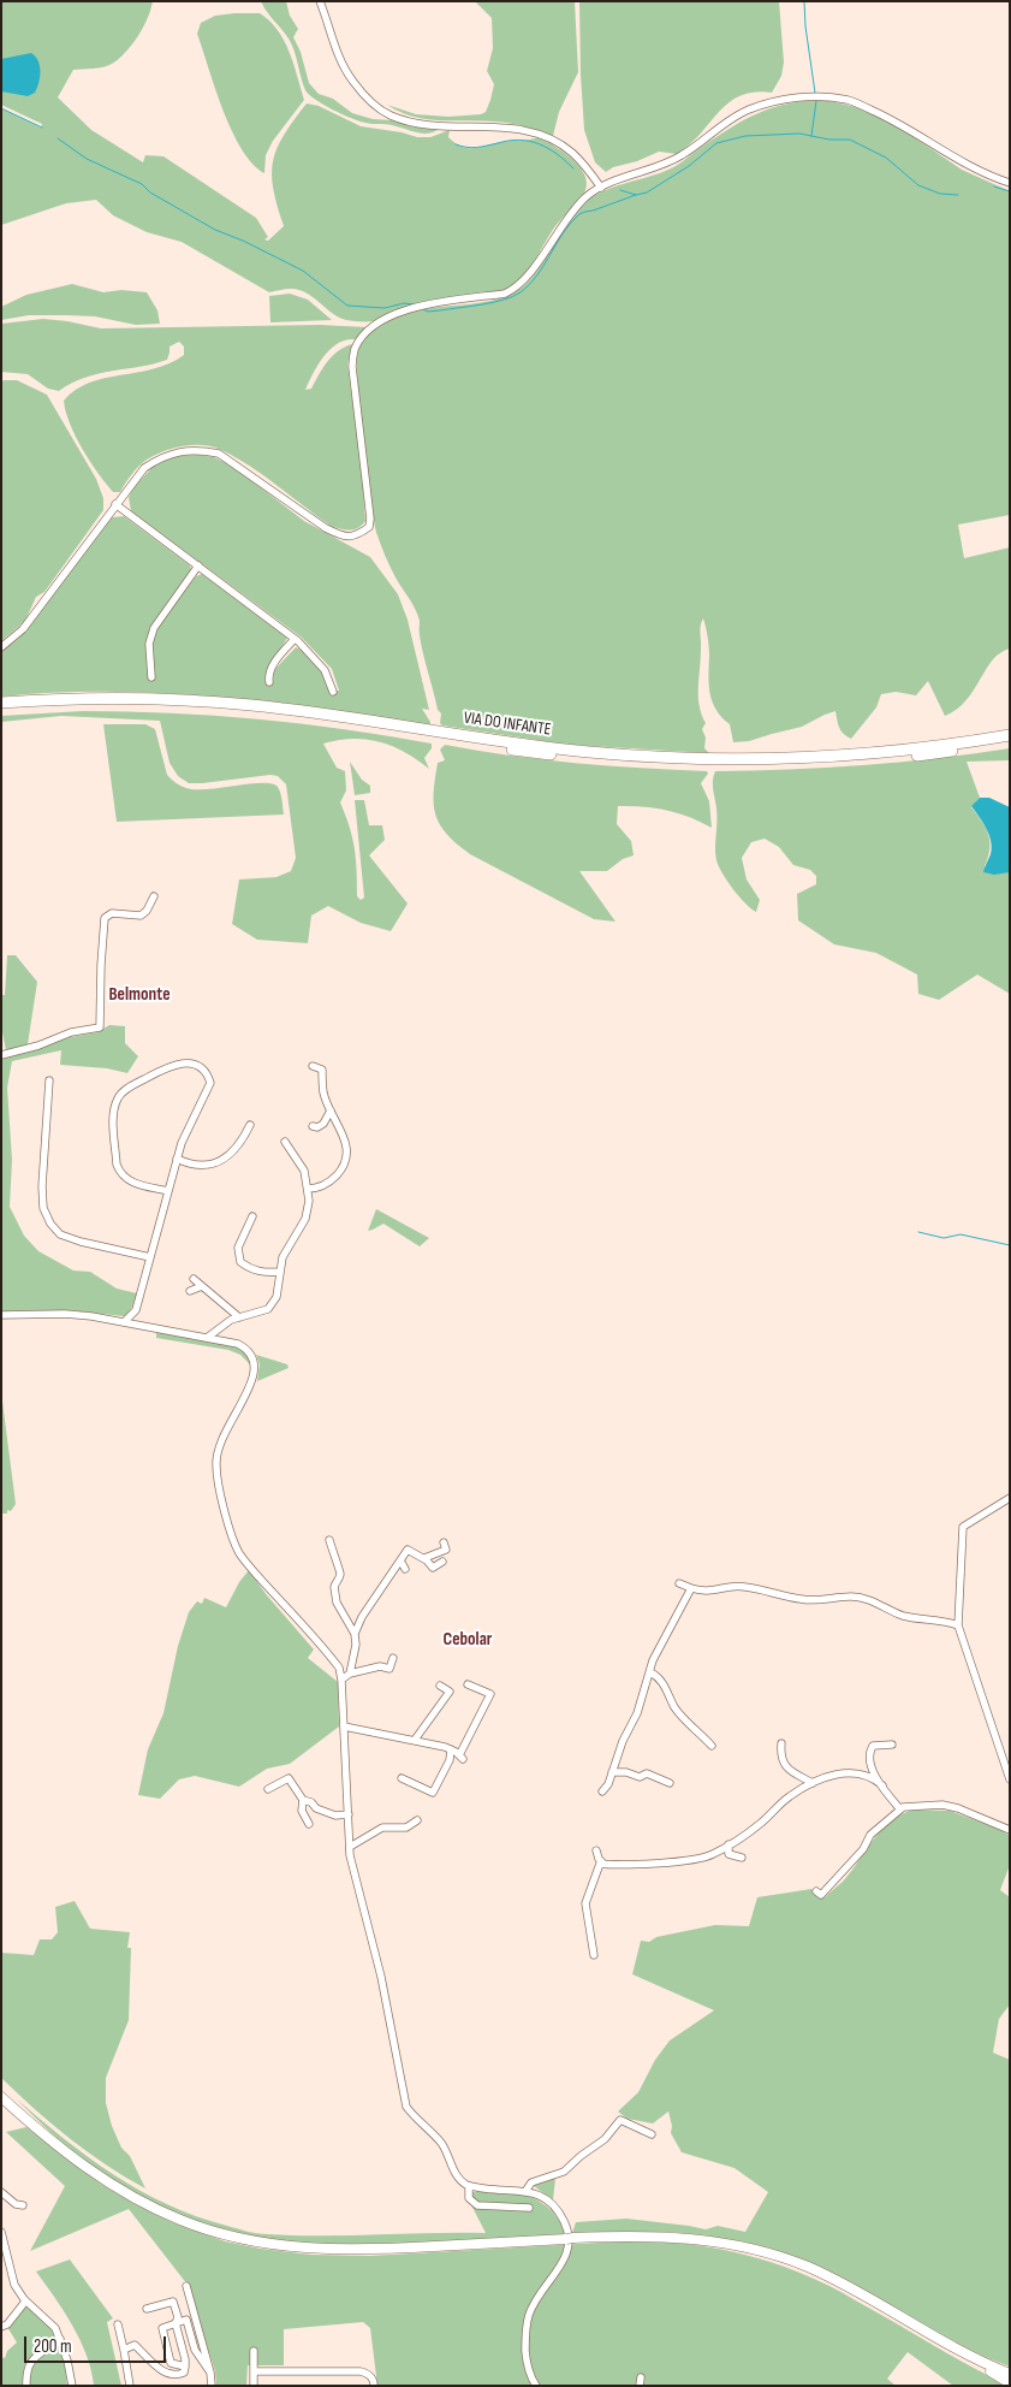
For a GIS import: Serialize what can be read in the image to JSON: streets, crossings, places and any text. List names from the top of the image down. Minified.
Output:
{"streets":{"highway":["VIA DO INFANTE"]},"districts":["Belmonte","Cebolar"],"scale_bar":"200 m"}
